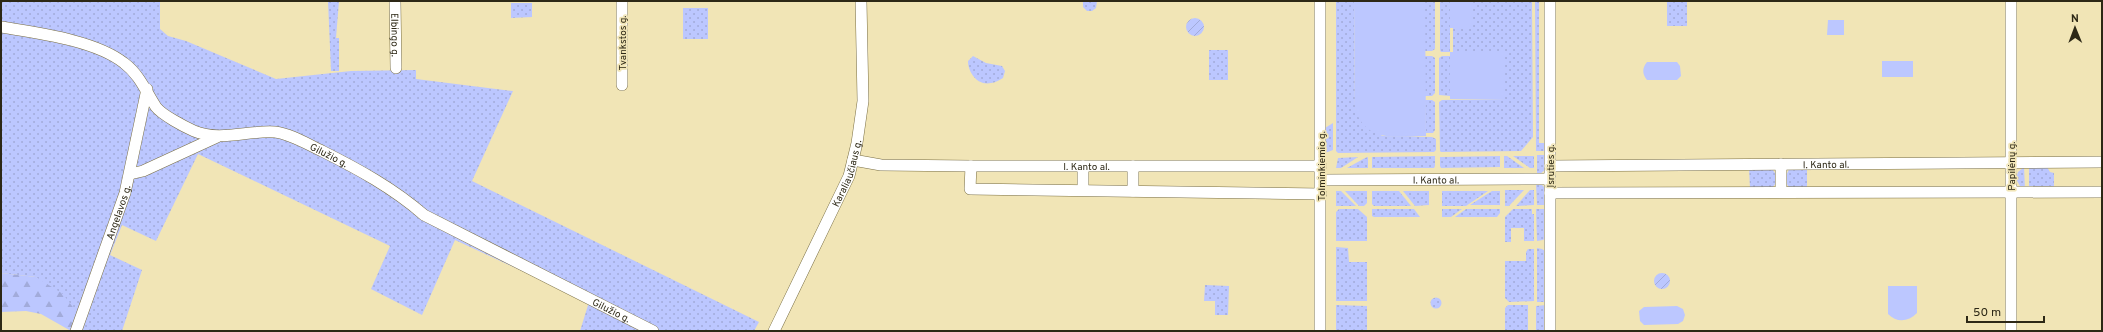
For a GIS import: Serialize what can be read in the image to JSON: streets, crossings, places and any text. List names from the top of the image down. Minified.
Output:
{"streets":{"street":["Elbingo g.","Tvankstos g.","Gilužio g.","I. Kanto al.","Tolminkiemio g.","Įsruties g.","Papilėnų g.","Karaliaučiaus g.","Angelavos g."]},"crossings":[["Gilužio g.","Angelavos g."],["I. Kanto al.","Tolminkiemio g."],["I. Kanto al.","Įsruties g."],["I. Kanto al.","Papilėnų g."],["I. Kanto al.","Karaliaučiaus g."]],"scale_bar":"50 m","north":"top"}
